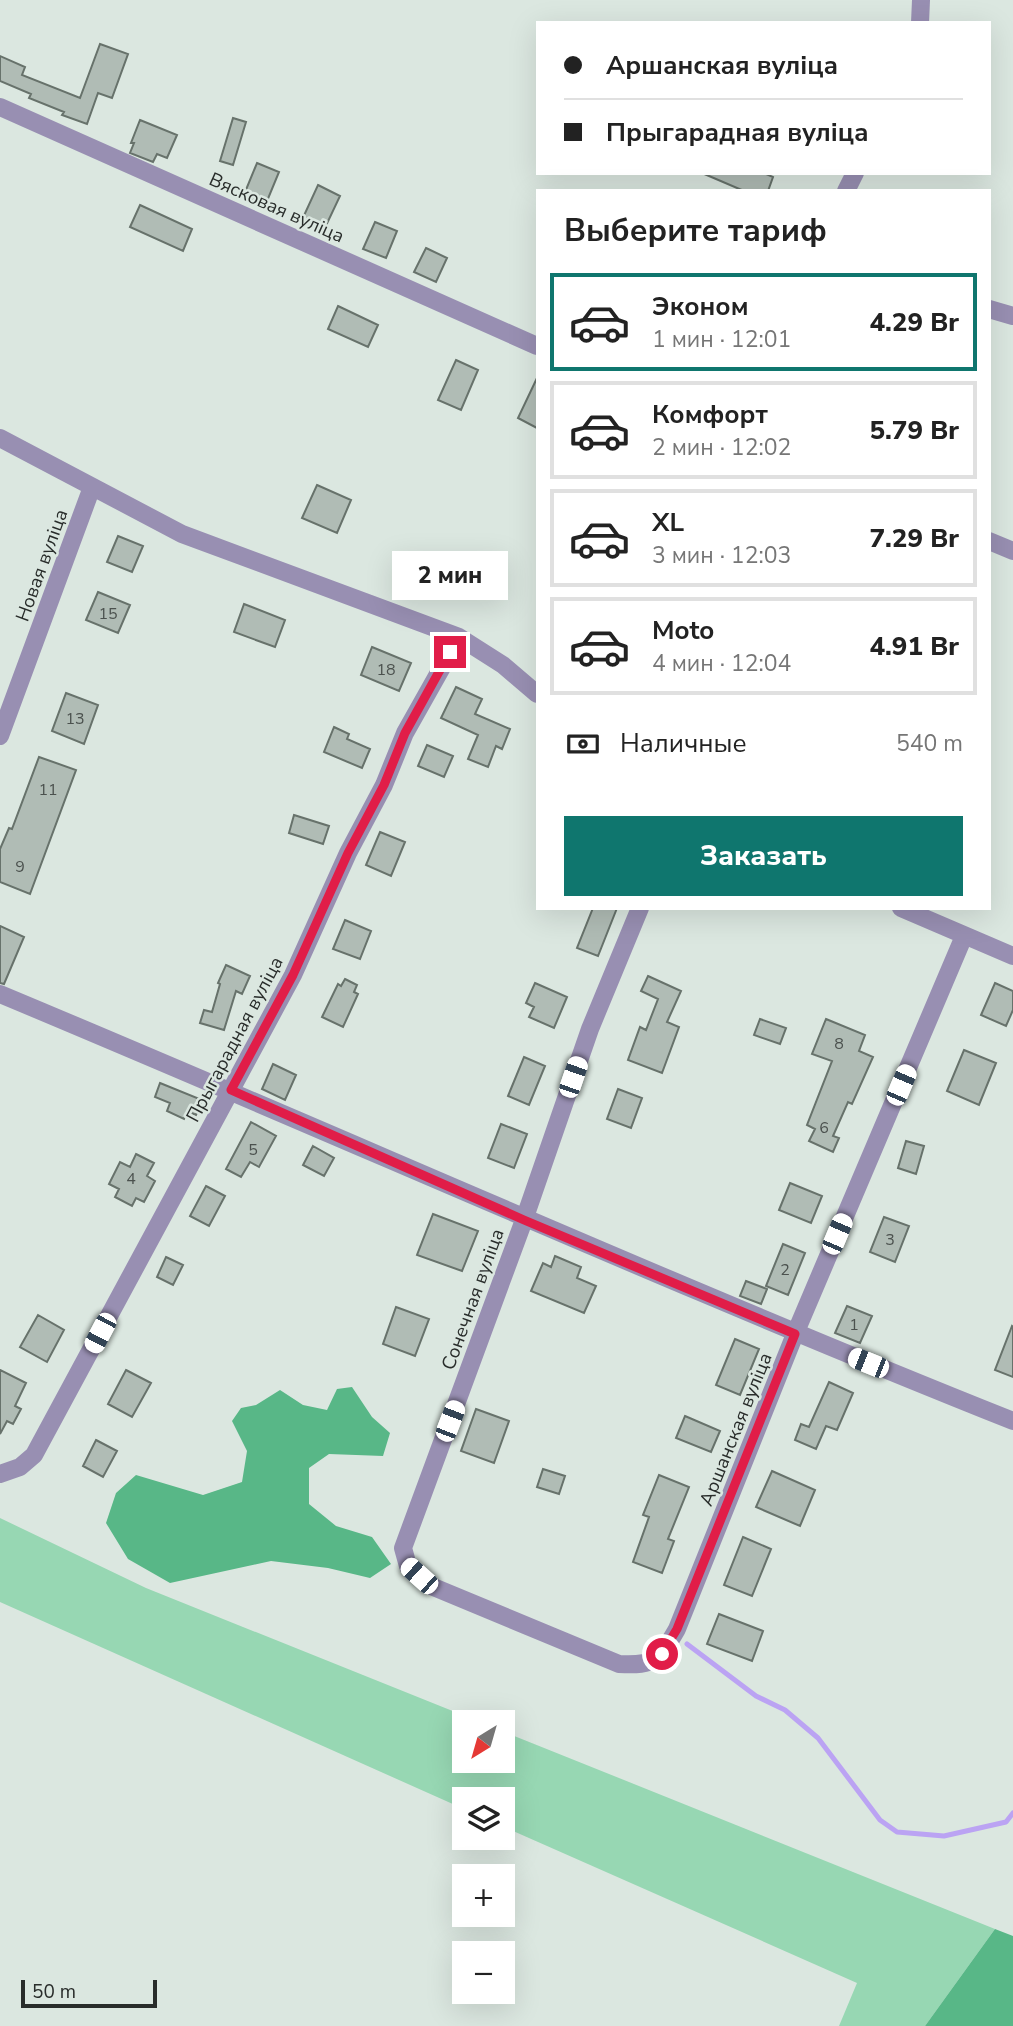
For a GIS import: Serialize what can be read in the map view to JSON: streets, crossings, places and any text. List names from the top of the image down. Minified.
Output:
{"streets":{"street":["Вясковая вуліца","Новая вуліца","Прыгарадная вуліца","Сонечная вуліца","Аршанская вуліца"]},"crossings":[["Сонечная вуліца","Аршанская вуліца"]],"house_numbers":["15","18","13","11","9","8","6","5","4","3","2","1"],"scale_bar":"50 m","north":"bottom left","page":{"banner":["Аршанская вуліца","Прыгарадная вуліца"],"heading":"Выберите тариф","list":[{"name":"Эконом","note":"1 мин · 12:01","value":"4.29 Br"},{"name":"Комфорт","note":"2 мин · 12:02","value":"5.79 Br"},{"name":"XL","note":"3 мин · 12:03","value":"7.29 Br"},{"name":"Moto","note":"4 мин · 12:04","value":"4.91 Br"}],"bubble":"2 мин","pay":["Наличные","540 m"],"buttons":"Заказать","map_buttons":["+","−"],"scale":"50 m"}}
